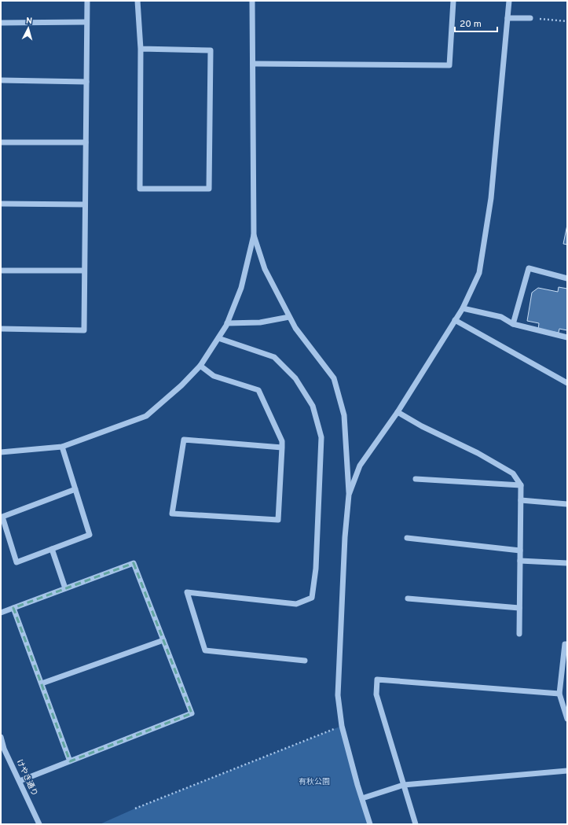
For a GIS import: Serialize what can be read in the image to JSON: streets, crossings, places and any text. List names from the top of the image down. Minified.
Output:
{"streets":{"street":["けやき通り"]},"parks":["有秋公園"],"scale_bar":"20 m","north":"top"}
